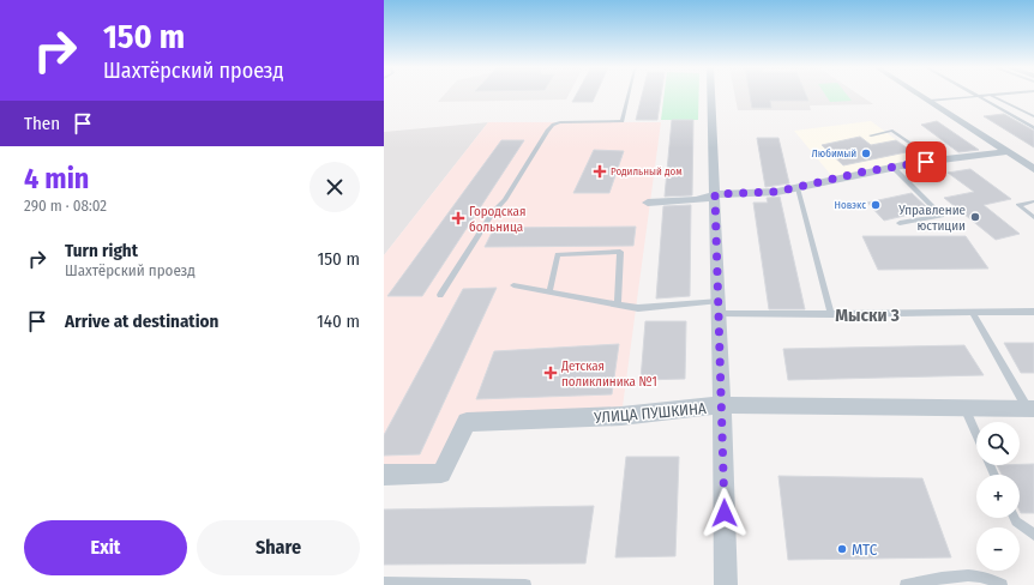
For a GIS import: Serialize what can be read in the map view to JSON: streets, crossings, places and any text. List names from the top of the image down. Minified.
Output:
{"streets":{"street":["УЛИЦА ПУШКИНА"]},"districts":["Мыски 3"],"places":{"other":["Любимый","Новэкс","Управление юстиции","МТС"],"health":["Родильный дом","Городская больница","Детская поликлиника №1"]},"page":{"turn":["150 m","Шахтёрский проезд"],"then":"Then","heading":["4 min","290 m · 08:02"],"list":[{"name":"Turn right","note":"Шахтёрский проезд","value":"150 m"},{"name":"Arrive at destination","value":"140 m"}],"map_buttons":["+","−"],"buttons":["Exit","Share"]}}
